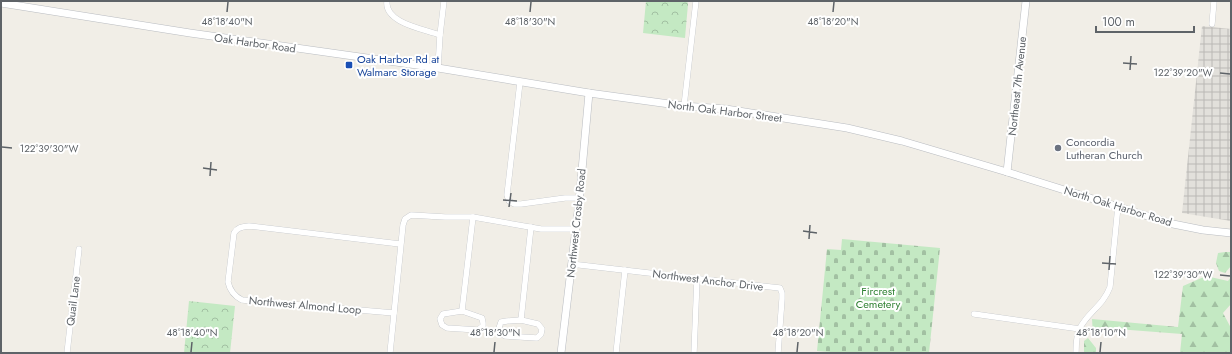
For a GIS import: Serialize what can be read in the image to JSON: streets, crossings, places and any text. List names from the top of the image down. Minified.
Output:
{"streets":{"street":["Oak Harbor Road","Northeast 7th Avenue","North Oak Harbor Street","North Oak Harbor Road","Northwest Crosby Road","Northwest Anchor Drive","Quail Lane","Northwest Almond Loop"]},"crossings":[["Oak Harbor Road","North Oak Harbor Street"],["Northeast 7th Avenue","North Oak Harbor Street"],["Northeast 7th Avenue","North Oak Harbor Road"],["North Oak Harbor Street","North Oak Harbor Road"],["North Oak Harbor Street","Northwest Crosby Road"],["Northwest Crosby Road","Northwest Anchor Drive"]],"parks":["Fircrest Cemetery"],"places":{"transit":["Oak Harbor Rd at Walmarc Storage"],"other":["Concordia Lutheran Church"]},"scale_bar":"100 m","coordinates":["48°18'40\"N","48°18'30\"N","48°18'20\"N","122°39'20\"W","122°39'30\"W","48°18'10\"N"]}
